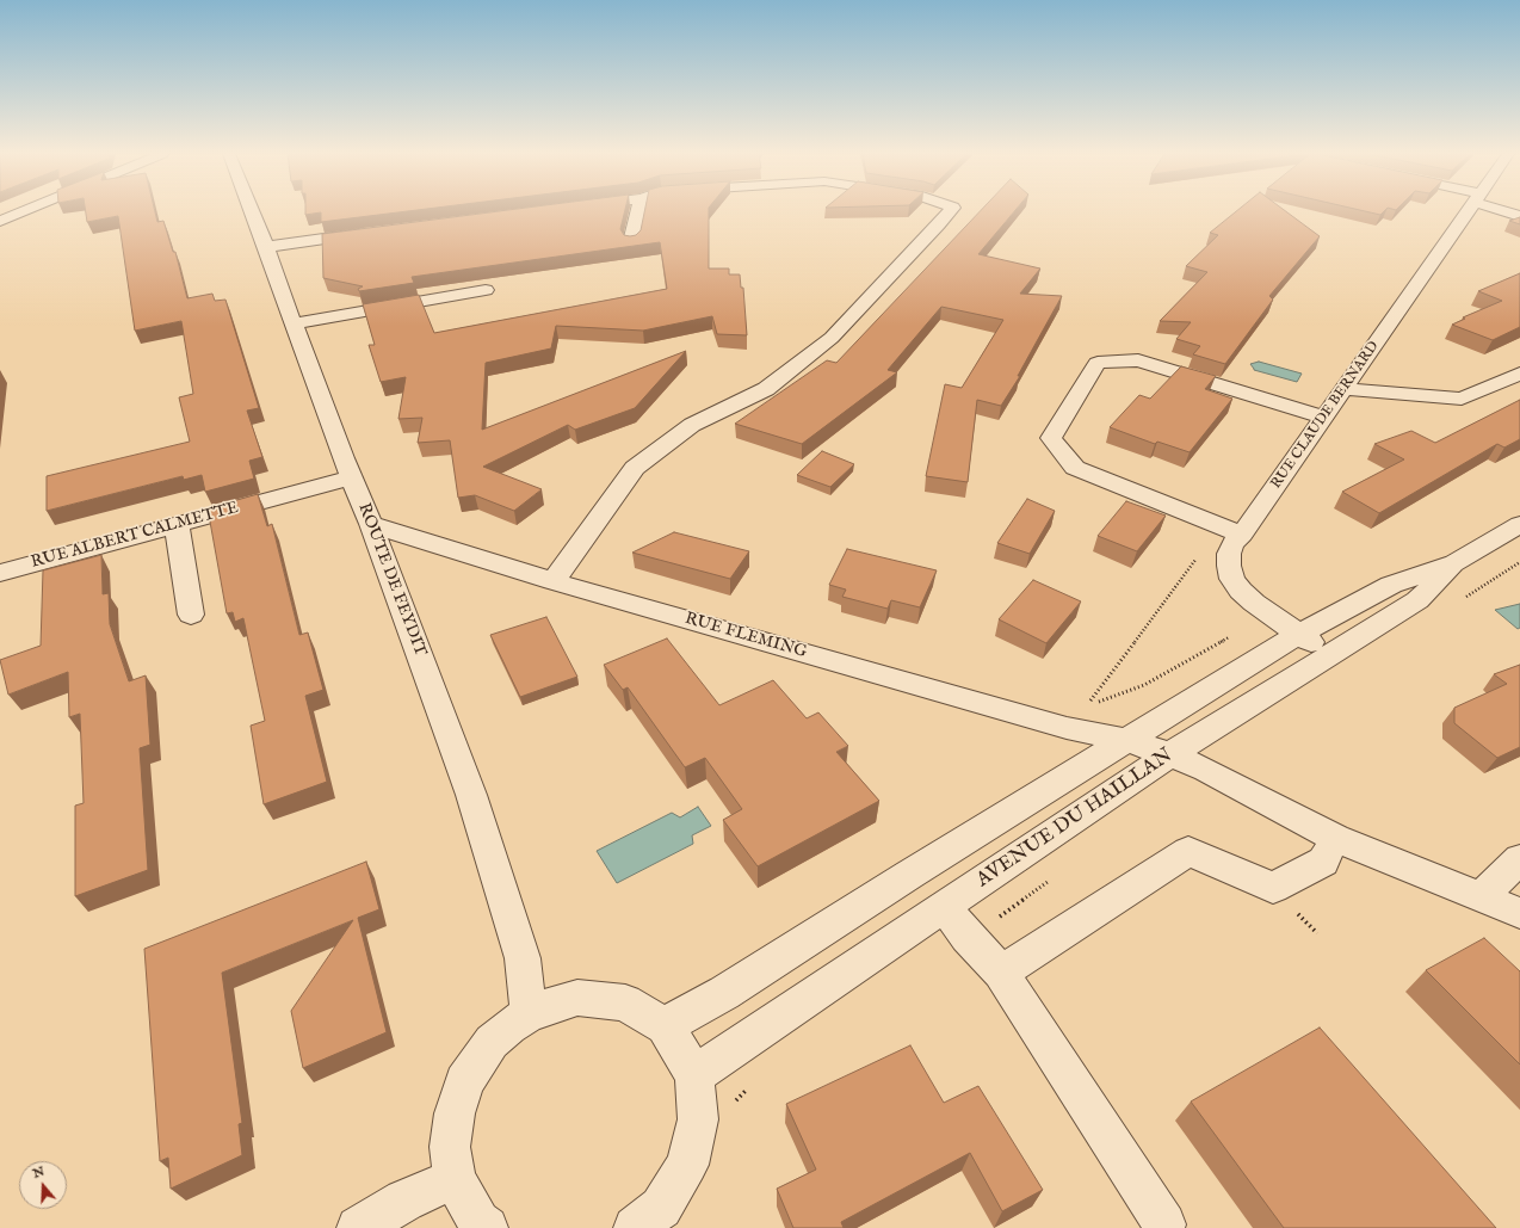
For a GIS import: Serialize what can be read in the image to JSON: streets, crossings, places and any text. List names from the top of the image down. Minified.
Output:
{"streets":{"street":["RUE CLAUDE BERNARD","RUE ALBERT CALMETTE","ROUTE DE FEYDIT","RUE FLEMING","AVENUE DU HAILLAN"]},"crossings":[["RUE CLAUDE BERNARD","AVENUE DU HAILLAN"],["RUE ALBERT CALMETTE","ROUTE DE FEYDIT"],["ROUTE DE FEYDIT","RUE FLEMING"],["RUE FLEMING","AVENUE DU HAILLAN"]],"north":"top"}
